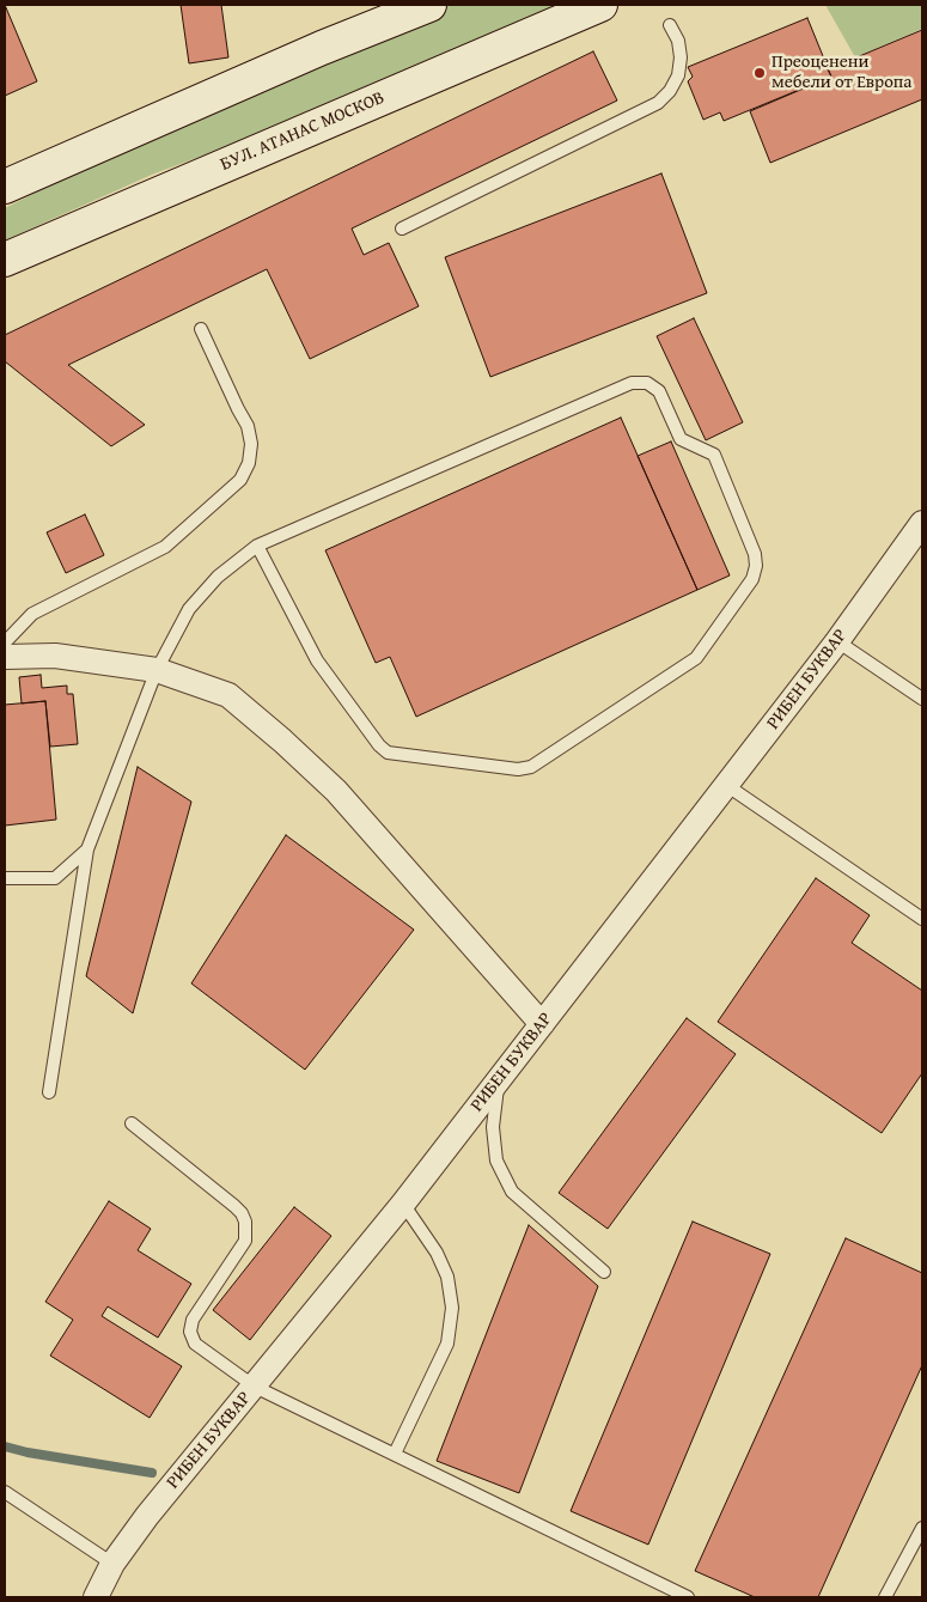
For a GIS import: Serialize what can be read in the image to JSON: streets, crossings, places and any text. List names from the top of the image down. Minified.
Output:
{"streets":{"main road":["БУЛ. АТАНАС МОСКОВ"],"street":["РИБЕН БУКВАР"]},"places":["Преоценени мебели от Европа"]}
